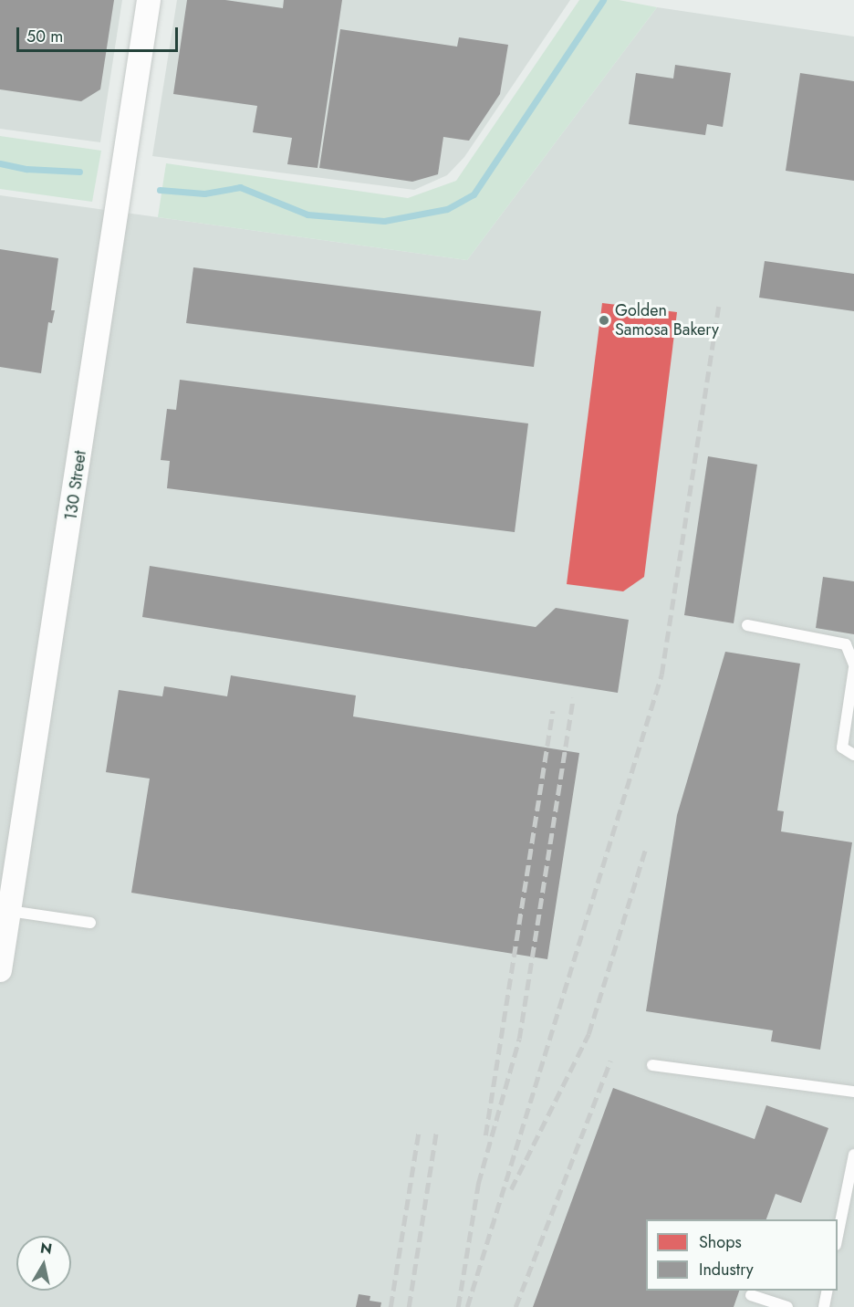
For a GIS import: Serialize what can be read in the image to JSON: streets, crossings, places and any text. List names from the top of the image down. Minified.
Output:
{"streets":{"street":["130 Street"]},"places":["Golden Samosa Bakery"],"legend":["Shops","Industry"],"scale_bar":"50 m","north":"top"}
